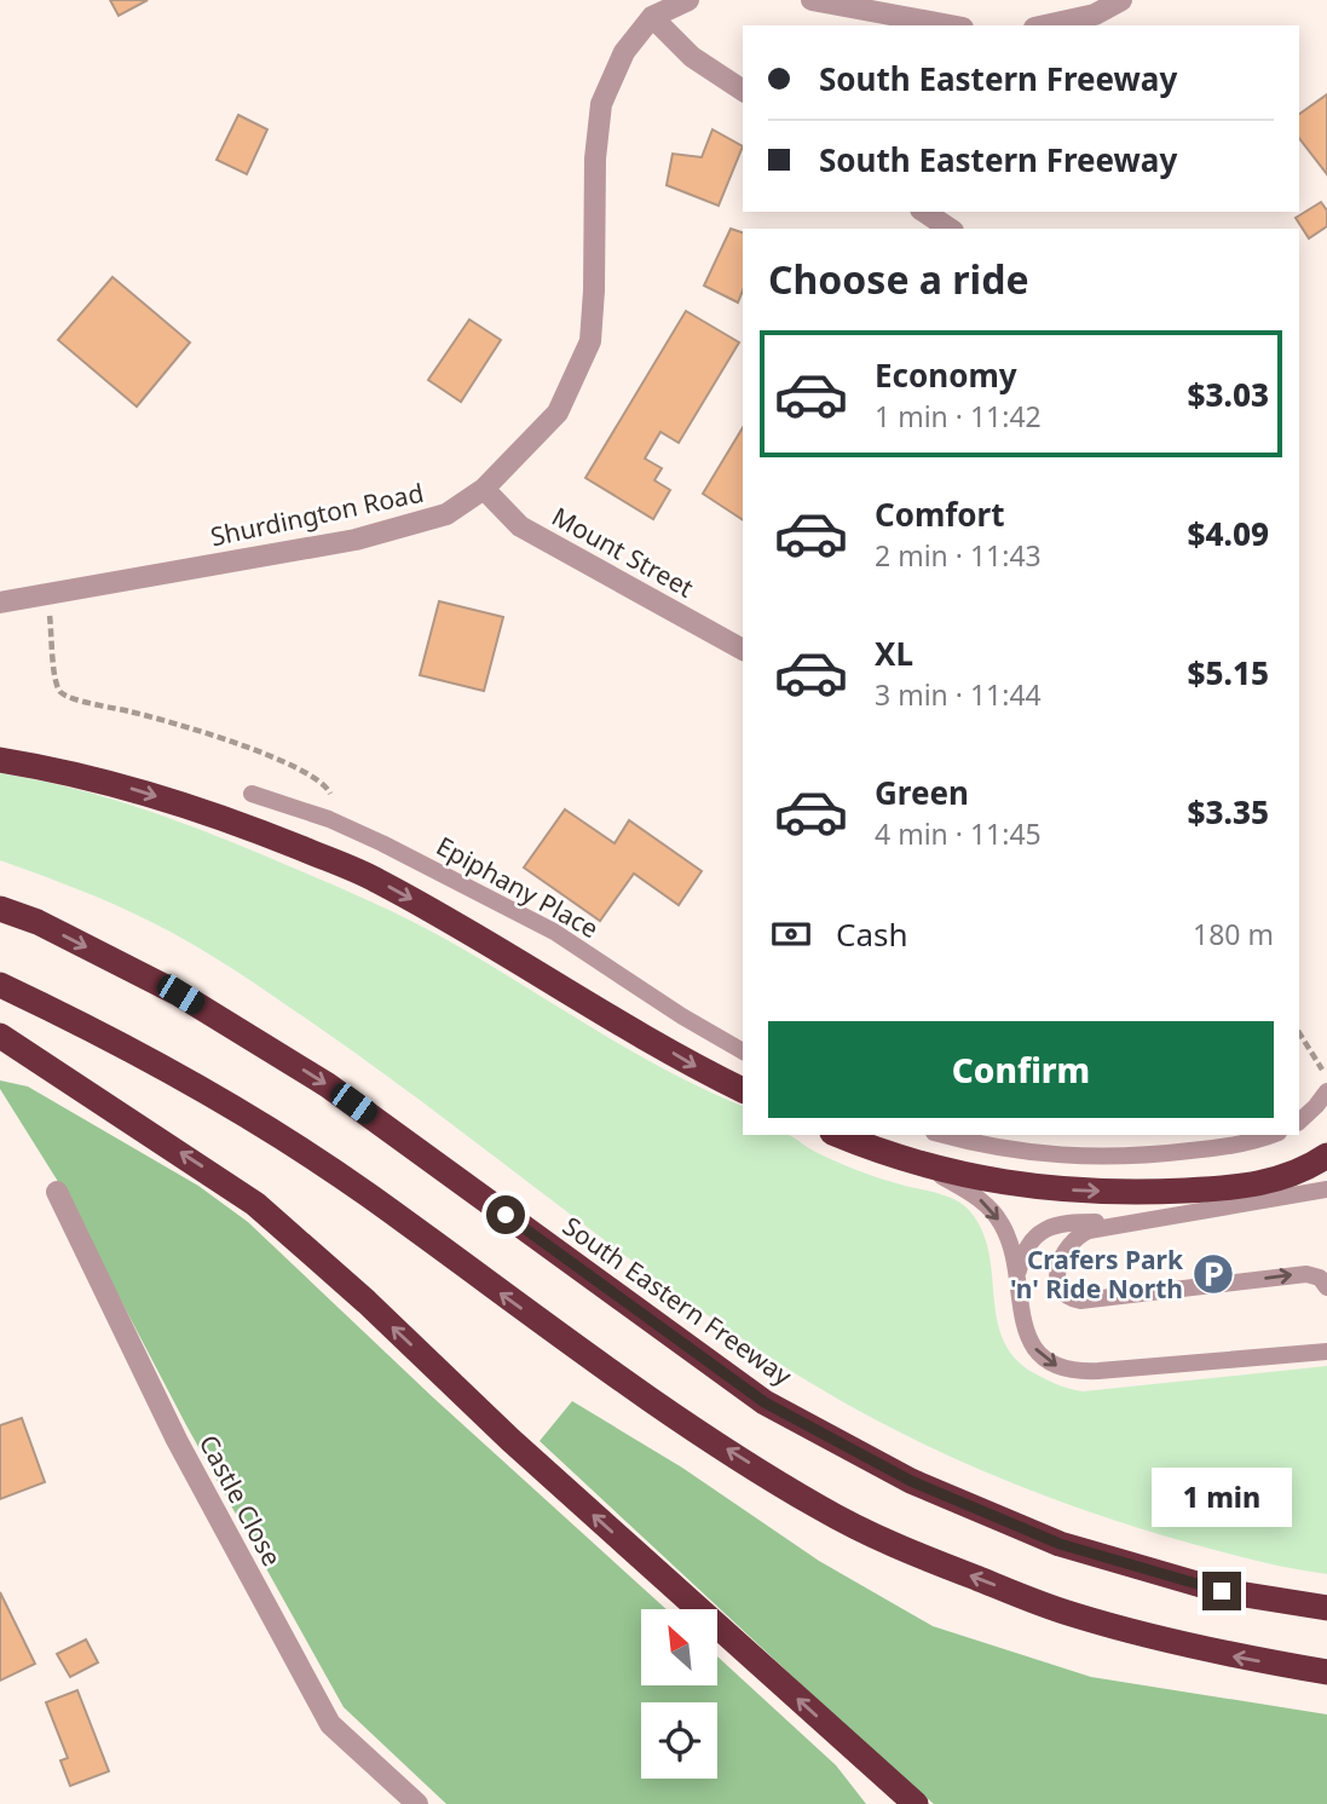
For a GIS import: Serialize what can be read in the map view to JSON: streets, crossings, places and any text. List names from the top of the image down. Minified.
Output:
{"streets":{"highway":["South Eastern Freeway"],"street":["Shurdington Road","Mount Street","Castle Close"],"lane":["Epiphany Place"]},"crossings":[["Shurdington Road","Mount Street"]],"places":{"parking":["Crafers Park 'n' Ride North"]},"north":"top left","page":{"banner":["South Eastern Freeway","South Eastern Freeway"],"heading":"Choose a ride","list":[{"name":"Economy","note":"1 min · 11:42","value":"$3.03"},{"name":"Comfort","note":"2 min · 11:43","value":"$4.09"},{"name":"XL","note":"3 min · 11:44","value":"$5.15"},{"name":"Green","note":"4 min · 11:45","value":"$3.35"}],"pay":["Cash","180 m"],"buttons":"Confirm","bubble":"1 min"}}
